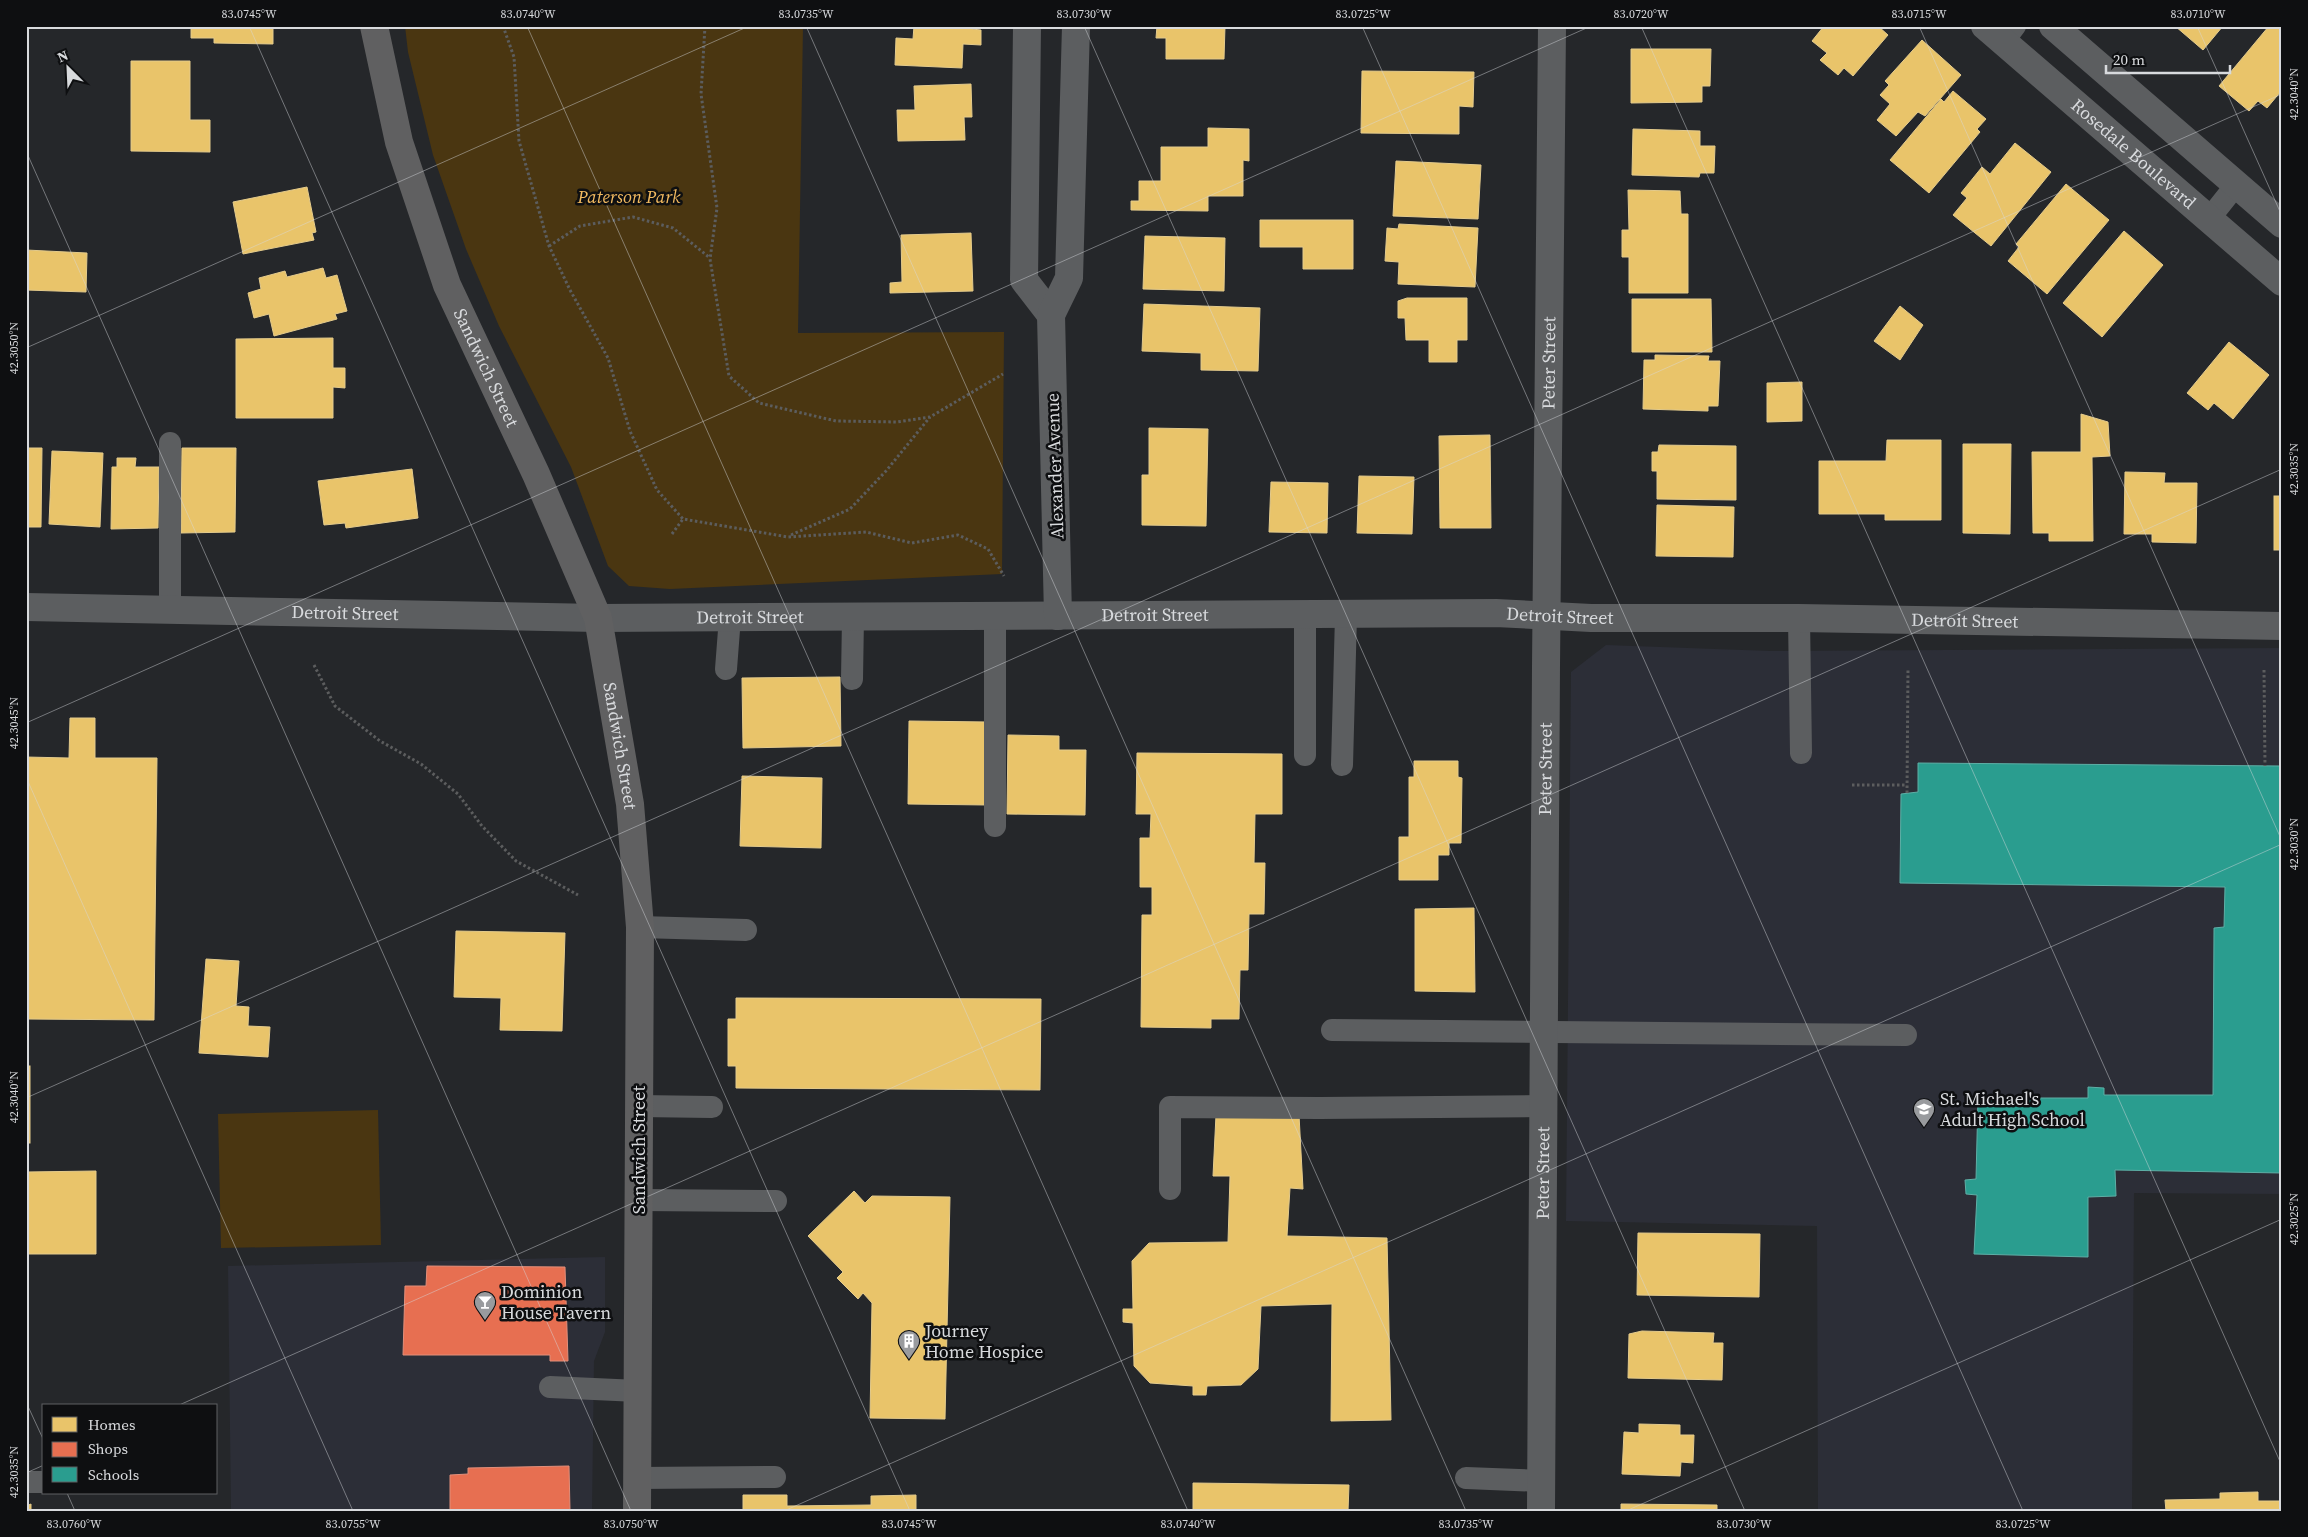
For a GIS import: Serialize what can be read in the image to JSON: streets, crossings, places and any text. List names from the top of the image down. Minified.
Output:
{"streets":{"main road":["Sandwich Street"],"street":["Rosedale Boulevard","Peter Street","Alexander Avenue","Detroit Street"]},"crossings":[["Peter Street","Detroit Street"],["Sandwich Street","Detroit Street"],["Alexander Avenue","Detroit Street"]],"parks":["Paterson Park"],"places":{"school or university":["St. Michael's Adult High School"],"bar":["Dominion House Tavern"],"building":["Journey Home Hospice"]},"legend":["Homes","Shops","Schools"],"scale_bar":"20 m","north":"top left","coordinates":["83.0745°W","83.0740°W","83.0735°W","83.0730°W","83.0725°W","83.0720°W","83.0715°W","83.0710°W","42.3040°N","42.3050°N","42.3035°N","42.3045°N","42.3030°N","42.3025°N","83.0760°W","83.0755°W","83.0750°W"]}
